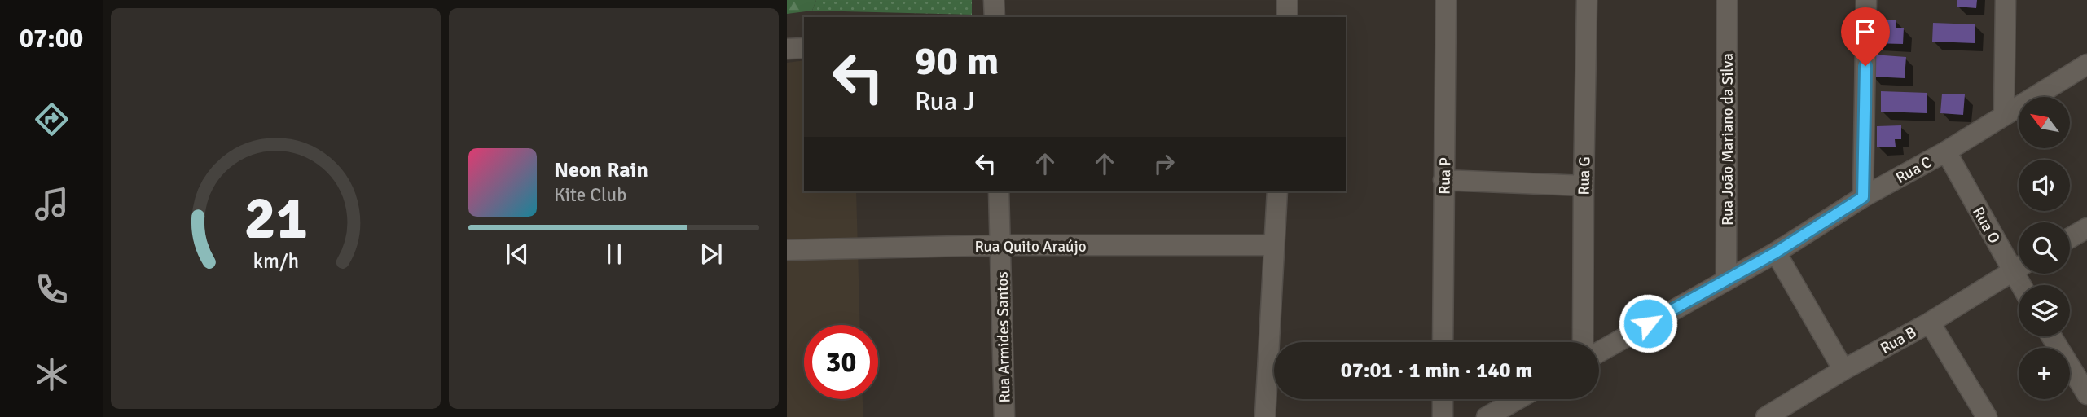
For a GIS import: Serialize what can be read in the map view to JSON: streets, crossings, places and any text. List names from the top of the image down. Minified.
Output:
{"streets":{"street":["Rua João Mariano da Silva","Rua C","Rua P","Rua G","Rua O","Rua Quito Araújo","Rua Armides Santos","Rua B"]},"crossings":[["Rua João Mariano da Silva","Rua C"],["Rua C","Rua O"],["Rua Quito Araújo","Rua Armides Santos"]],"north":"top left","page":{"tabs":"07:00","turn":["90 m","Rua J"],"map_buttons":"+","song":["Neon Rain","Kite Club"],"limit":"30","trip":"07:01 · 1 min · 140 m","gauge":["21","km/h"]}}
